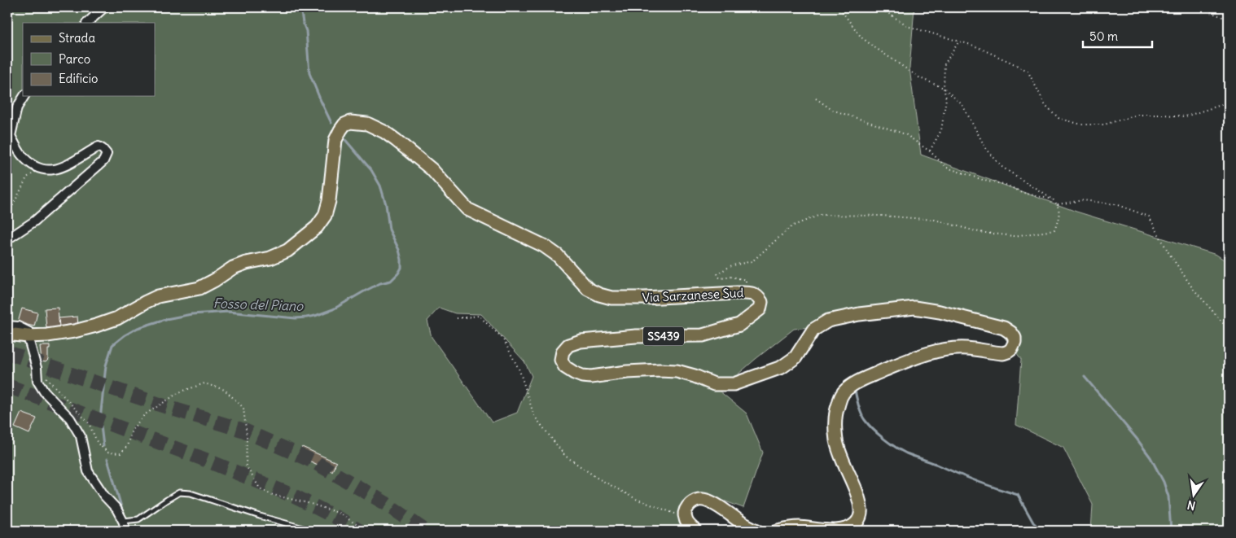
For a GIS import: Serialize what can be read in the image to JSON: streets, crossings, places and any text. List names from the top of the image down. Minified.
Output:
{"streets":{"main road":["Via Sarzanese Sud","SS439"]},"crossings":[["Via Sarzanese Sud","SS439"]],"water":["Fosso del Piano"],"legend":["Strada","Parco","Edificio"],"scale_bar":"50 m","north":"bottom"}
